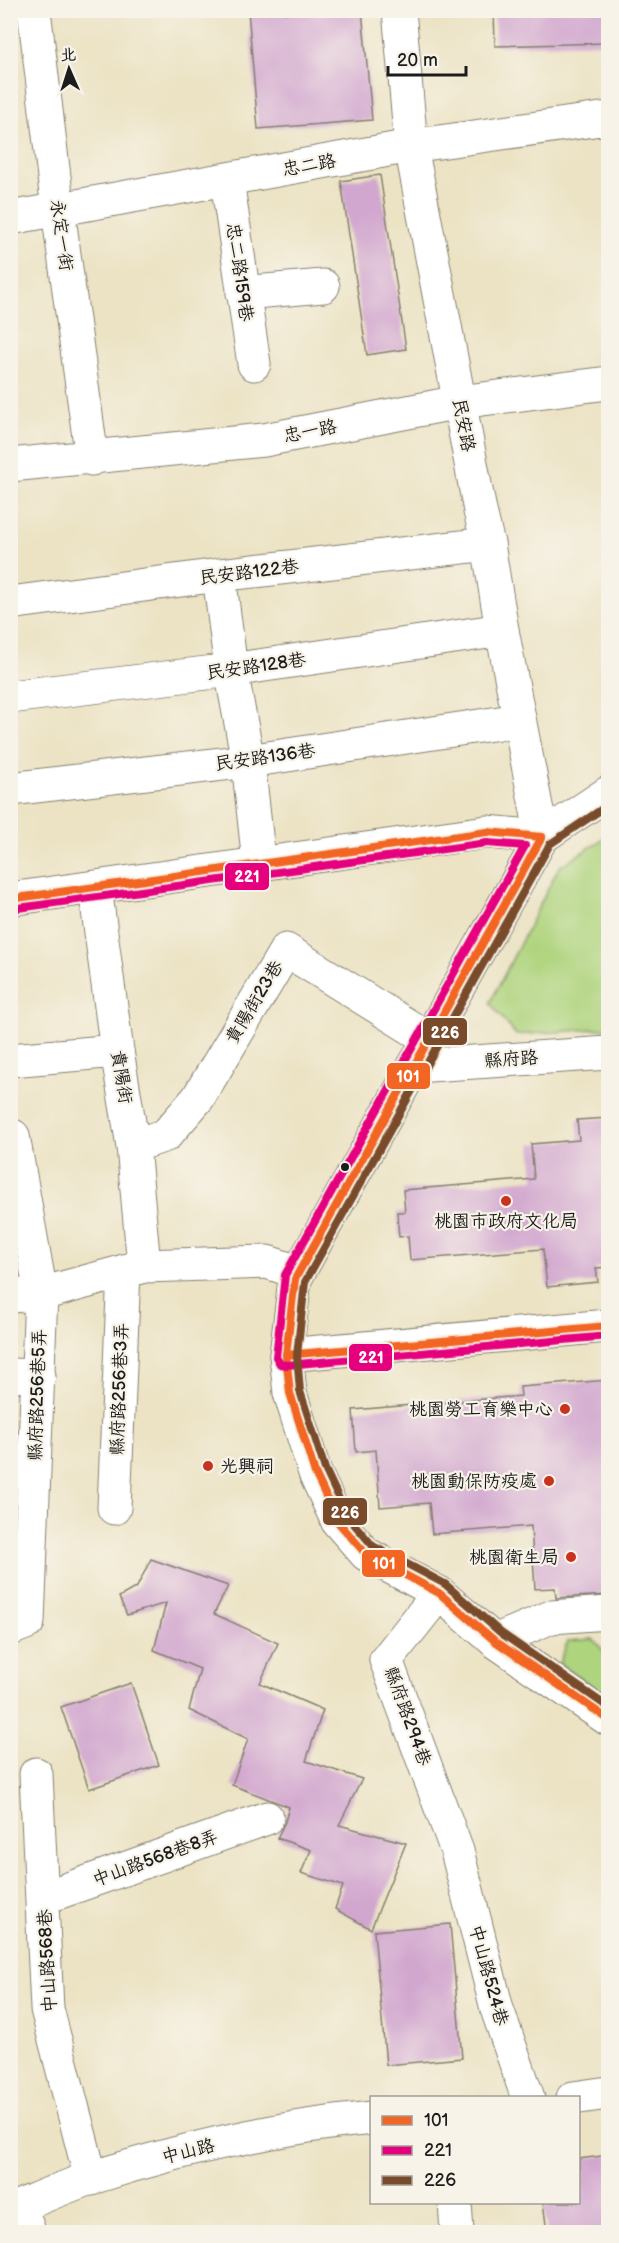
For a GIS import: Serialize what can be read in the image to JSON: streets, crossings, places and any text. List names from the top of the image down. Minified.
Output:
{"streets":{"street":["忠二路","永定一街","忠二路159巷","民安路","忠一路","民安路122巷","民安路128巷","民安路136巷","貴陽街23巷","縣府路","貴陽街","縣府路256巷3弄","縣府路256巷5弄","縣府路294巷","中山路568巷8弄","中山路568巷","中山路524巷","中山路"]},"crossings":[["忠二路","永定一街"],["忠二路","忠二路159巷"],["忠二路","民安路"],["永定一街","忠一路"],["民安路","忠一路"],["民安路","民安路122巷"],["民安路","民安路128巷"],["民安路","民安路136巷"],["貴陽街23巷","縣府路"],["貴陽街23巷","貴陽街"],["貴陽街","縣府路256巷3弄"],["縣府路294巷","中山路524巷"],["中山路568巷8弄","中山路568巷"],["中山路568巷","中山路"]],"places":["桃園市政府文化局","桃園勞工育樂中心","光興祠","桃園動保防疫處","桃園衛生局"],"lines":["transit line 226","transit line 101","transit line 221"],"legend":["101","221","226"],"scale_bar":"20 m","north":"top"}
